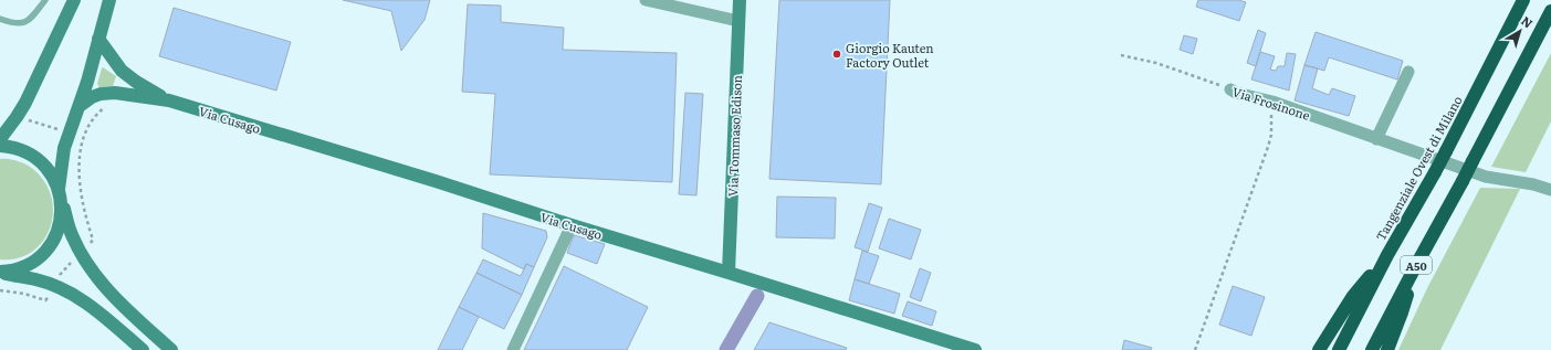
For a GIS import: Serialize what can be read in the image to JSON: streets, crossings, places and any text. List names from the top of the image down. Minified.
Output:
{"streets":{"highway":["Tangenziale Ovest di Milano","A50"],"street":["Via Frosinone","Via Cusago","Via Tommaso Edison"]},"crossings":[["Via Cusago","Via Tommaso Edison"]],"places":["Giorgio Kauten Factory Outlet"],"north":"top right"}
